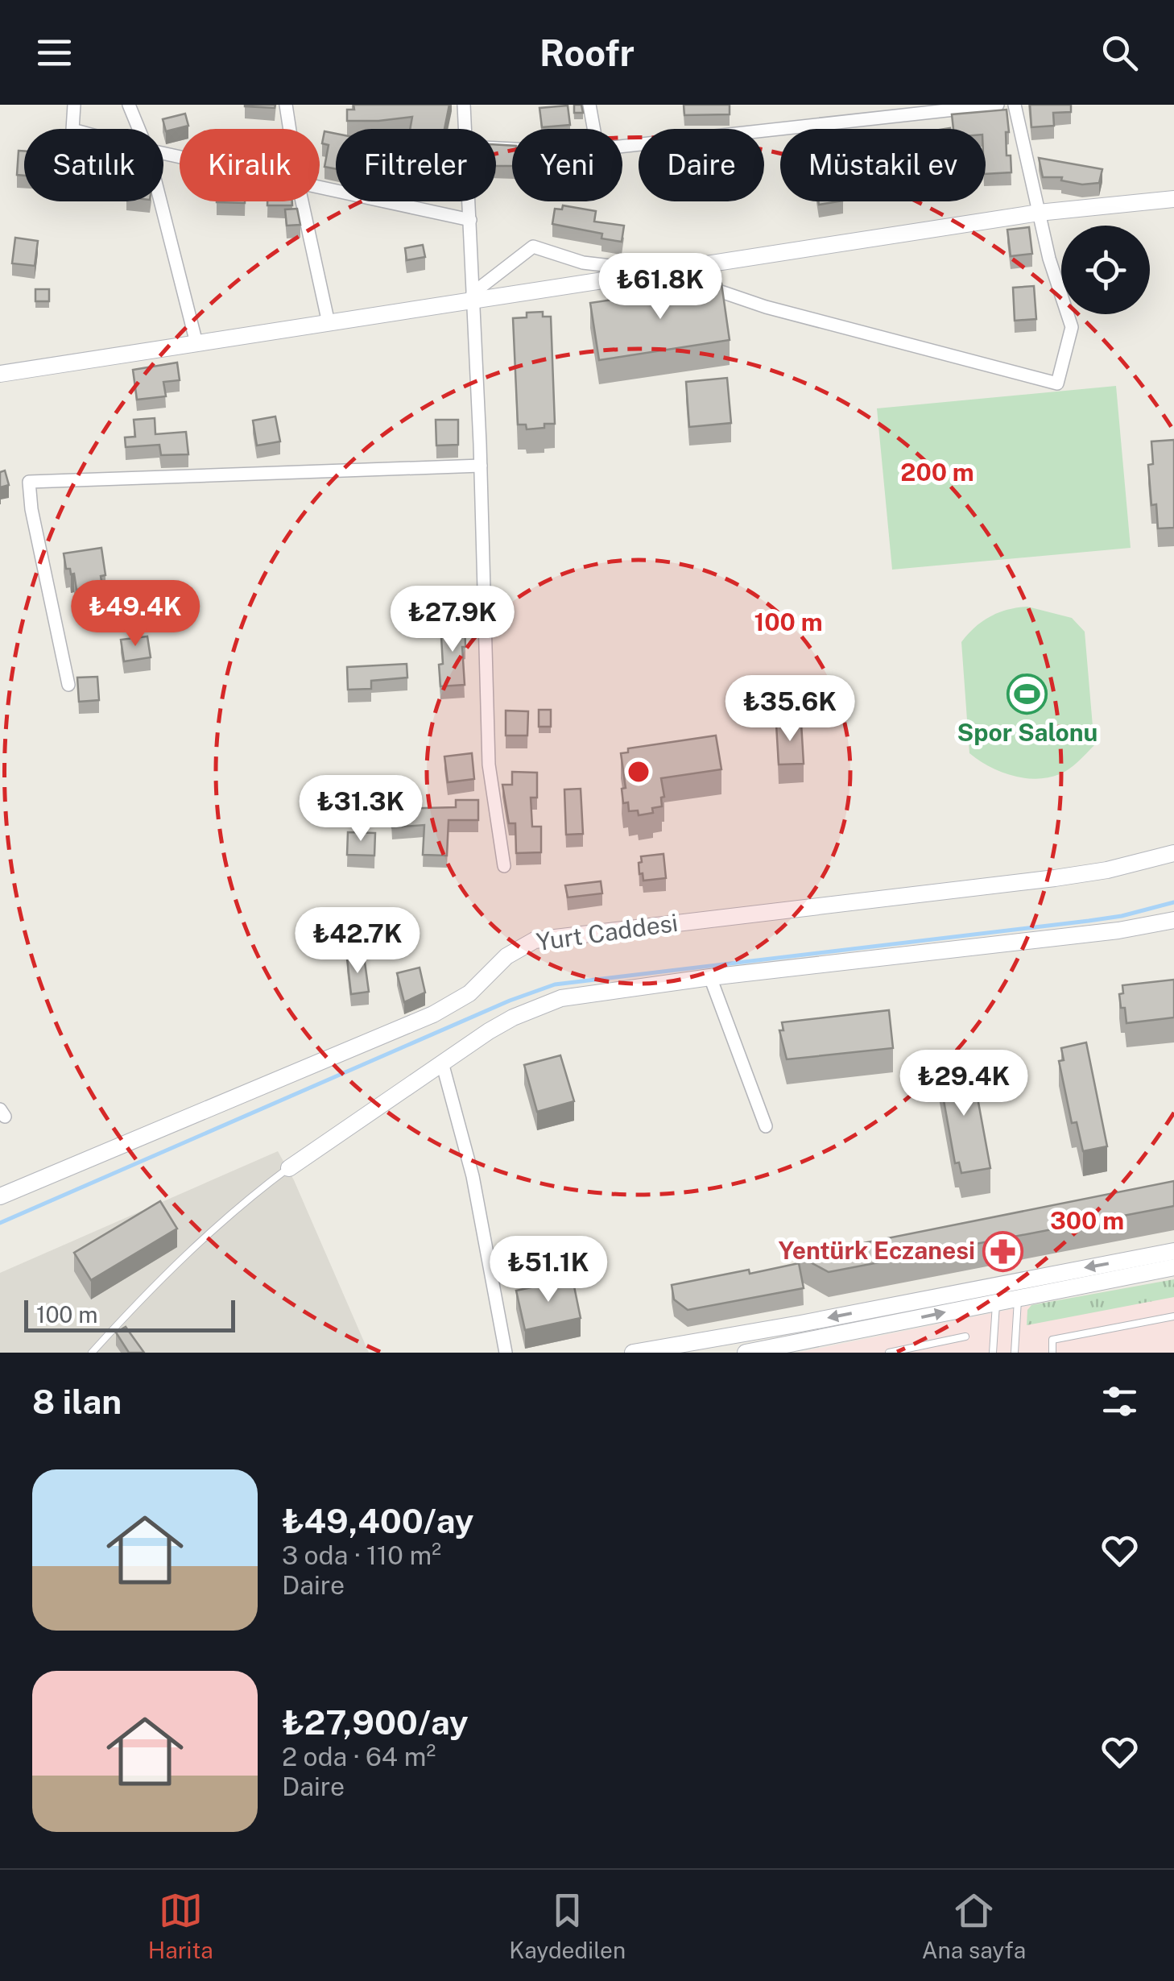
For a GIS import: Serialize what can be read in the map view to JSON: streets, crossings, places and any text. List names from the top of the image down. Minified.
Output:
{"streets":{"street":["Yurt Caddesi"]},"places":{"sports":["Spor Salonu"],"pharmacy":["Yentürk Eczanesi"]},"scale_bar":"100 m","page":{"header":"Roofr","chip":["Satılık","Kiralık","Filtreler","Yeni","Daire","Müstakil ev"],"price":["₺61.8K","₺49.4K","₺27.9K","₺35.6K","₺31.3K","₺42.7K","₺29.4K","₺51.1K"],"scale":"100 m","heading":"8 ilan","list":[{"name":"₺49,400/ay","note":"3 oda · 110 m² · Daire"},{"name":"₺27,900/ay","note":"2 oda · 64 m² · Daire"}],"tabs":["Harita","Kaydedilen","Ana sayfa"]},"rings":["200 m","100 m","300 m"]}
